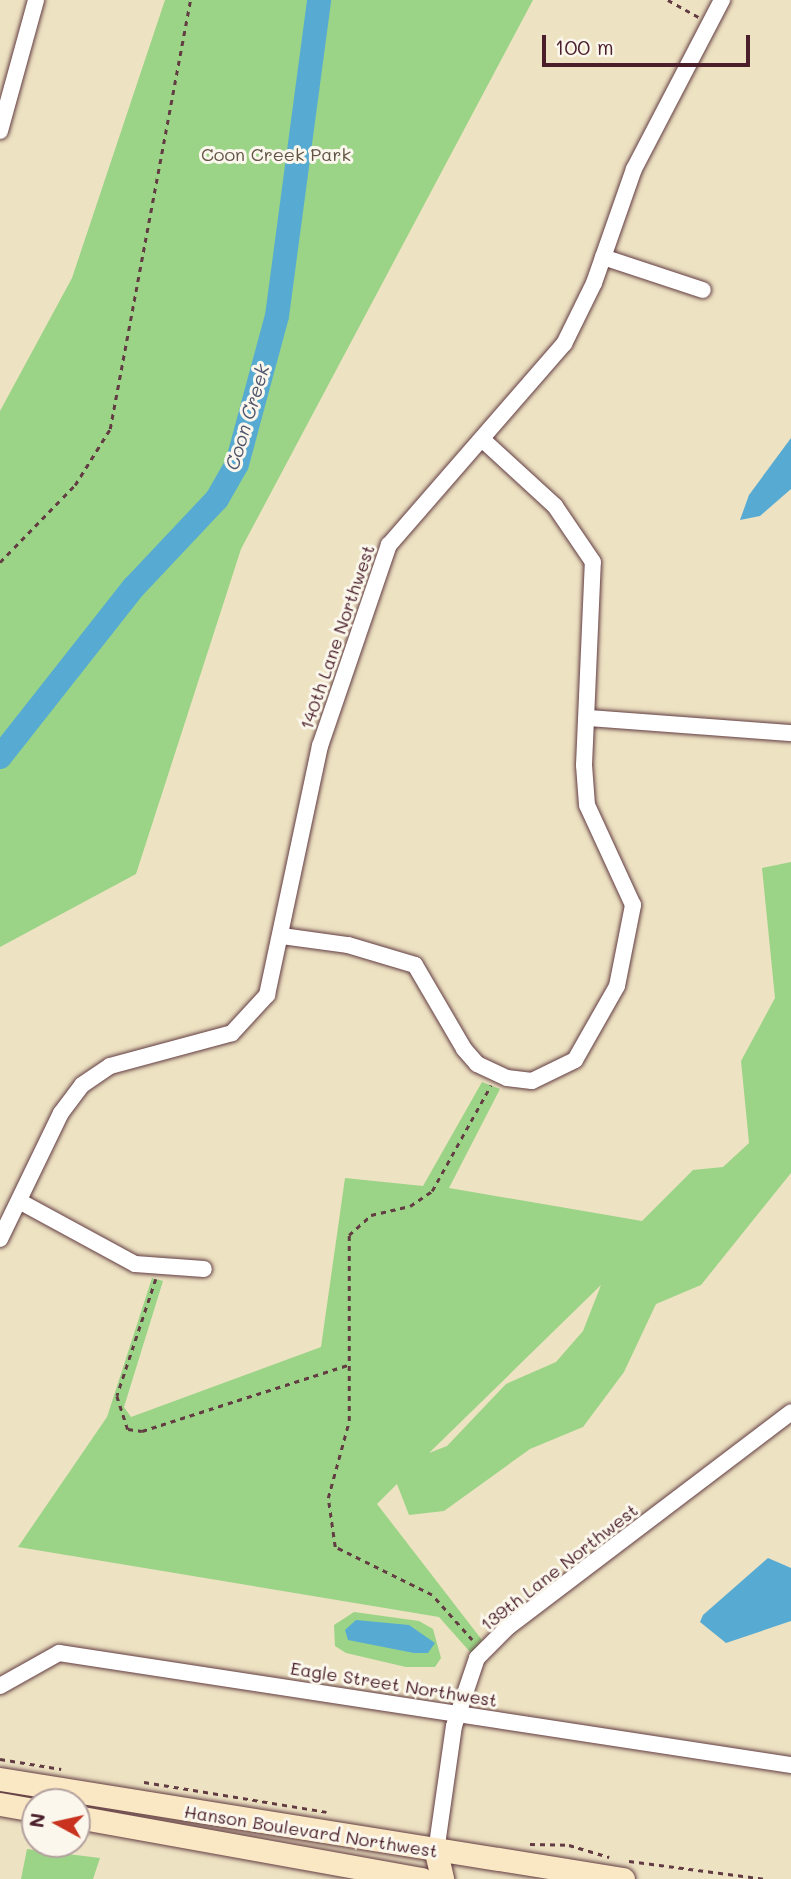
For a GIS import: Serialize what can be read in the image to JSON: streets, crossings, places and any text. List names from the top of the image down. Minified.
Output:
{"streets":{"main road":["Hanson Boulevard Northwest"],"street":["140th Lane Northwest","139th Lane Northwest","Eagle Street Northwest"]},"crossings":[["139th Lane Northwest","Eagle Street Northwest"],["139th Lane Northwest","Hanson Boulevard Northwest"]],"water":["Coon Creek"],"parks":["Coon Creek Park"],"scale_bar":"100 m","north":"left"}
